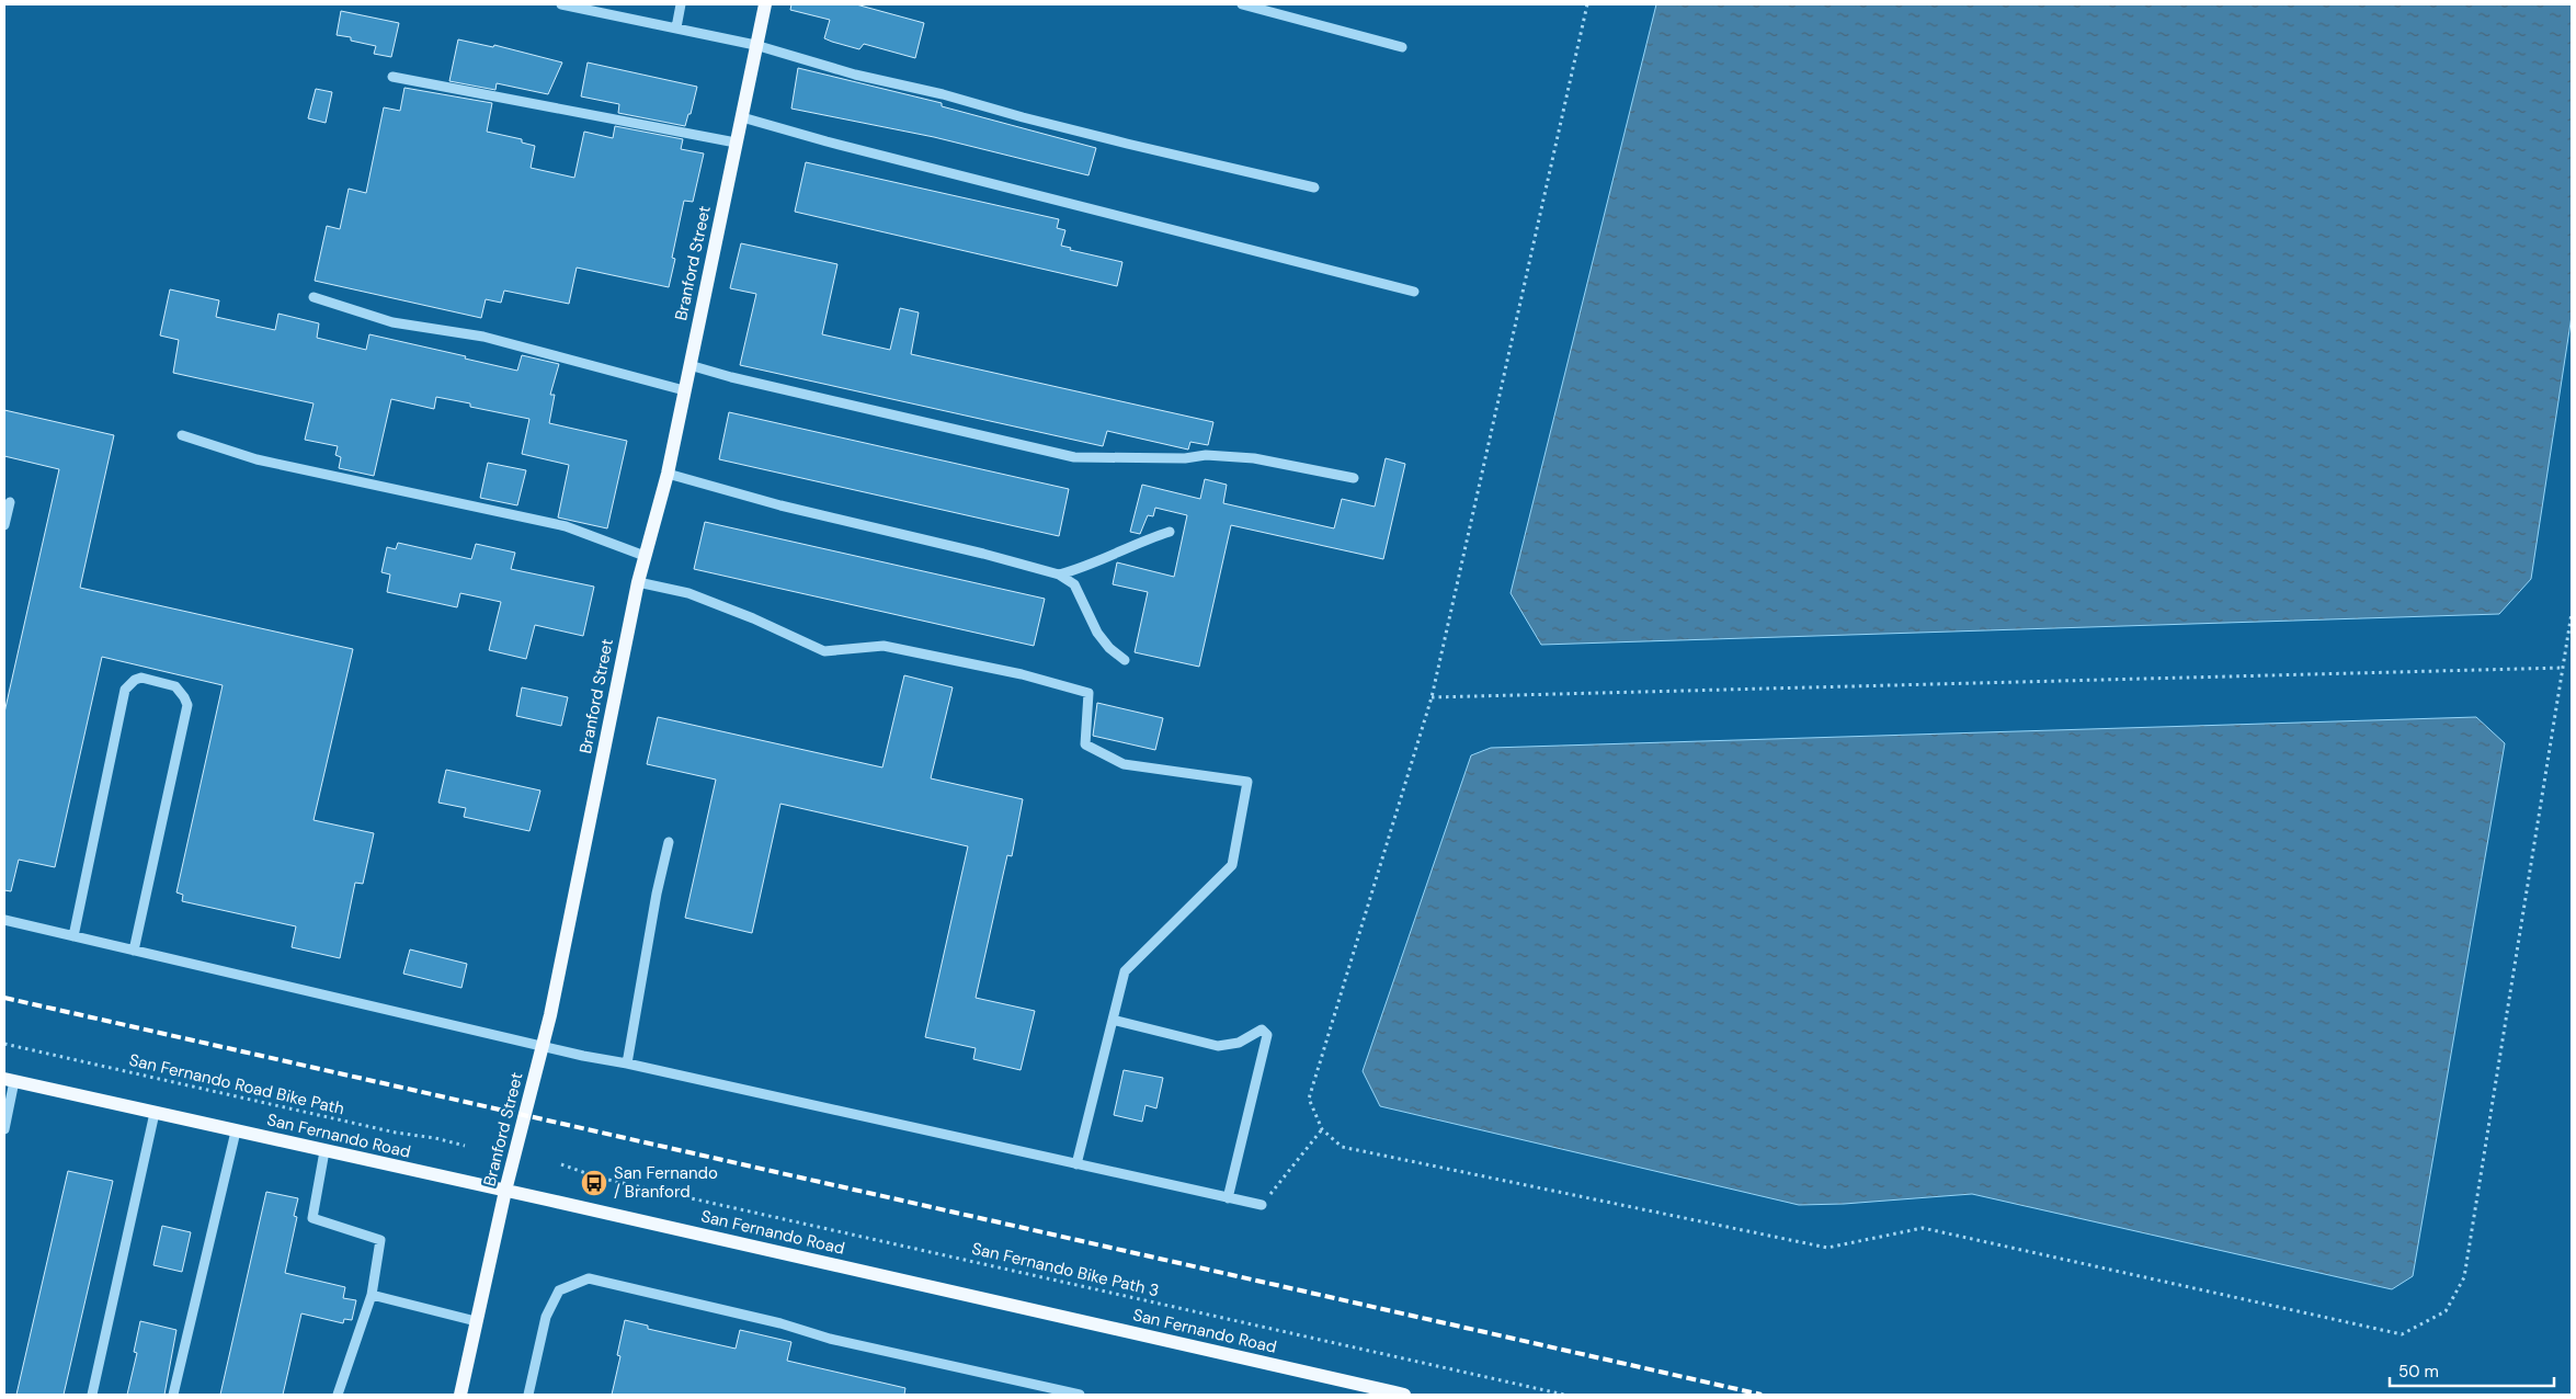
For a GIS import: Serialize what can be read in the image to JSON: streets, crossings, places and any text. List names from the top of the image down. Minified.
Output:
{"streets":{"main road":["Branford Street","San Fernando Road"],"path":["San Fernando Road Bike Path","San Fernando Bike Path 3"]},"crossings":[["Branford Street","San Fernando Road"]],"places":{"bus stop":["San Fernando / Branford"]},"scale_bar":"50 m"}
